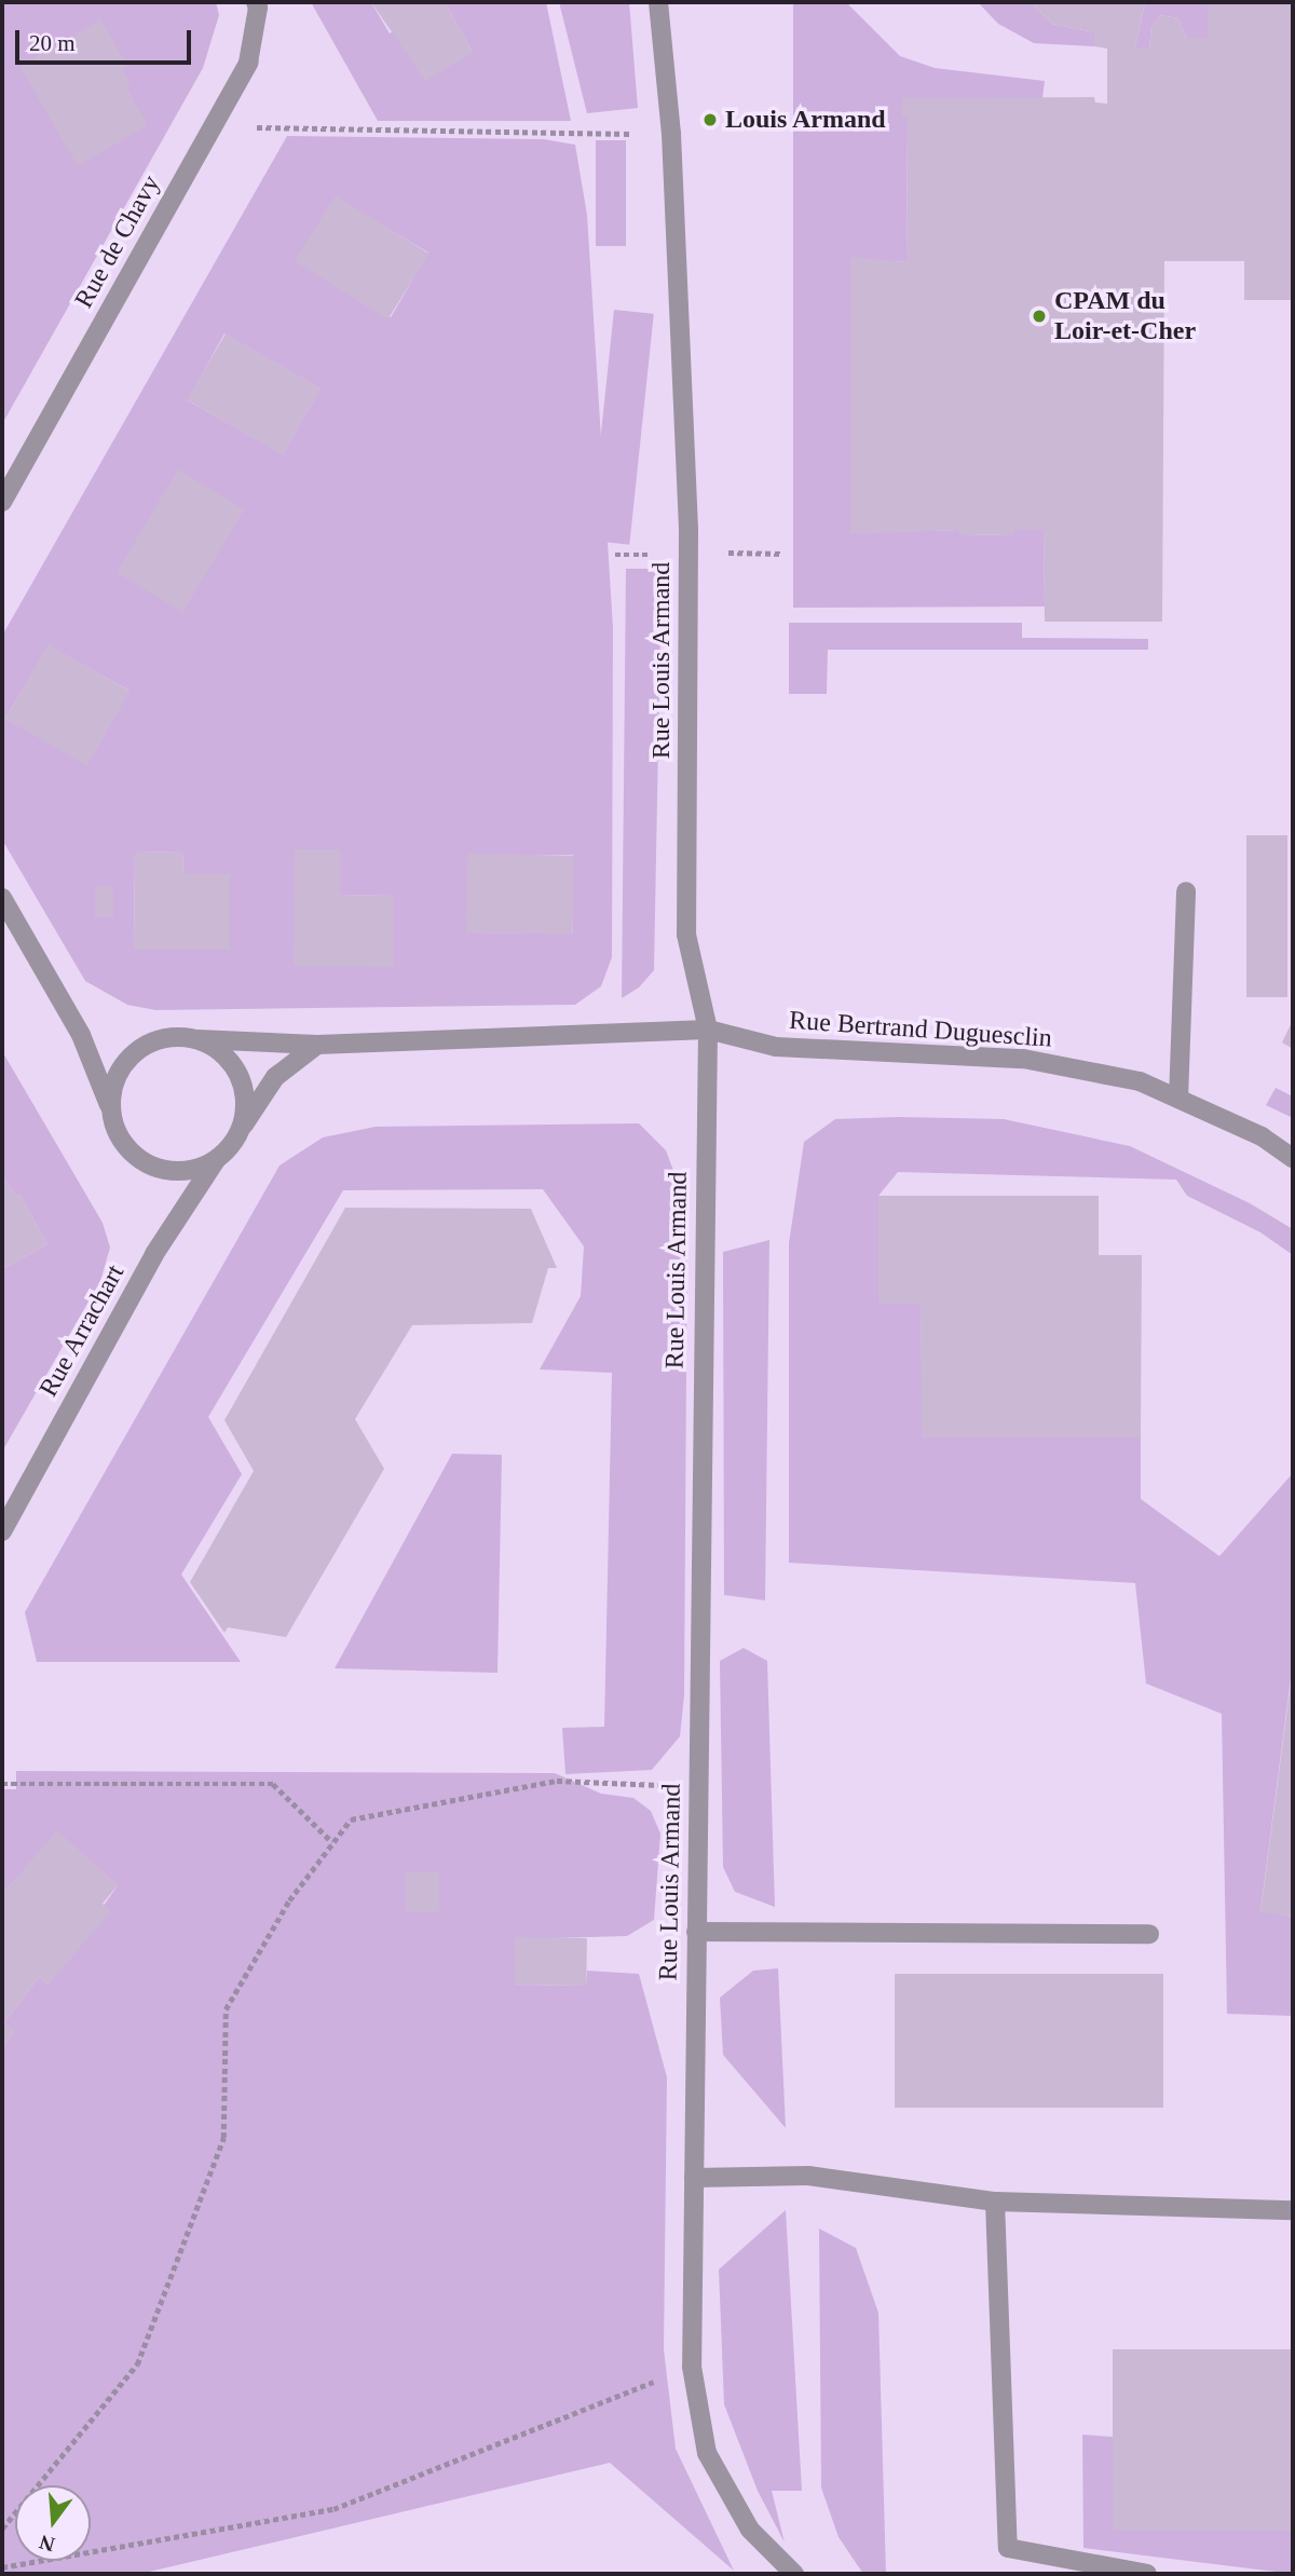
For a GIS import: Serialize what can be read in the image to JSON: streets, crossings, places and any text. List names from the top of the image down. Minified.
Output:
{"streets":{"street":["Rue de Chavy","Rue Louis Armand","Rue Bertrand Duguesclin","Rue Arrachart"]},"crossings":[["Rue Louis Armand","Rue Bertrand Duguesclin"]],"places":["Louis Armand","CPAM du Loir-et-Cher"],"scale_bar":"20 m","north":"bottom"}
